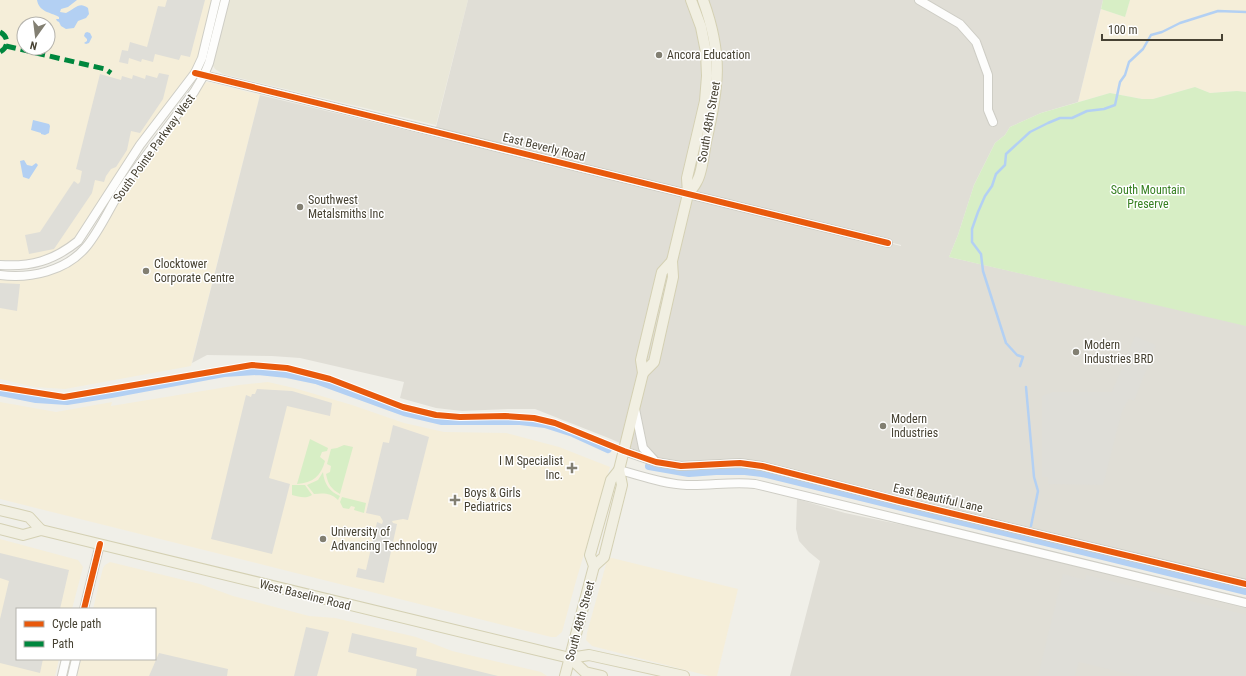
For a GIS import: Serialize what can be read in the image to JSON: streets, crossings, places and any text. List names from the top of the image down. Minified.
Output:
{"streets":{"main road":["South 48th Street","West Baseline Road"],"street":["East Beverly Road","South Pointe Parkway West","East Beautiful Lane"]},"crossings":[["South 48th Street","East Beverly Road"],["South 48th Street","East Beautiful Lane"],["South 48th Street","West Baseline Road"],["East Beverly Road","South Pointe Parkway West"]],"parks":["South Mountain Preserve"],"places":{"other":["Ancora Education","Southwest Metalsmiths Inc","Clocktower Corporate Centre","Modern Industries BRD","Modern Industries","University of Advancing Technology"],"health":["I M Specialist Inc.","Boys & Girls Pediatrics"]},"legend":["Cycle path","Path"],"scale_bar":"100 m","north":"bottom"}
